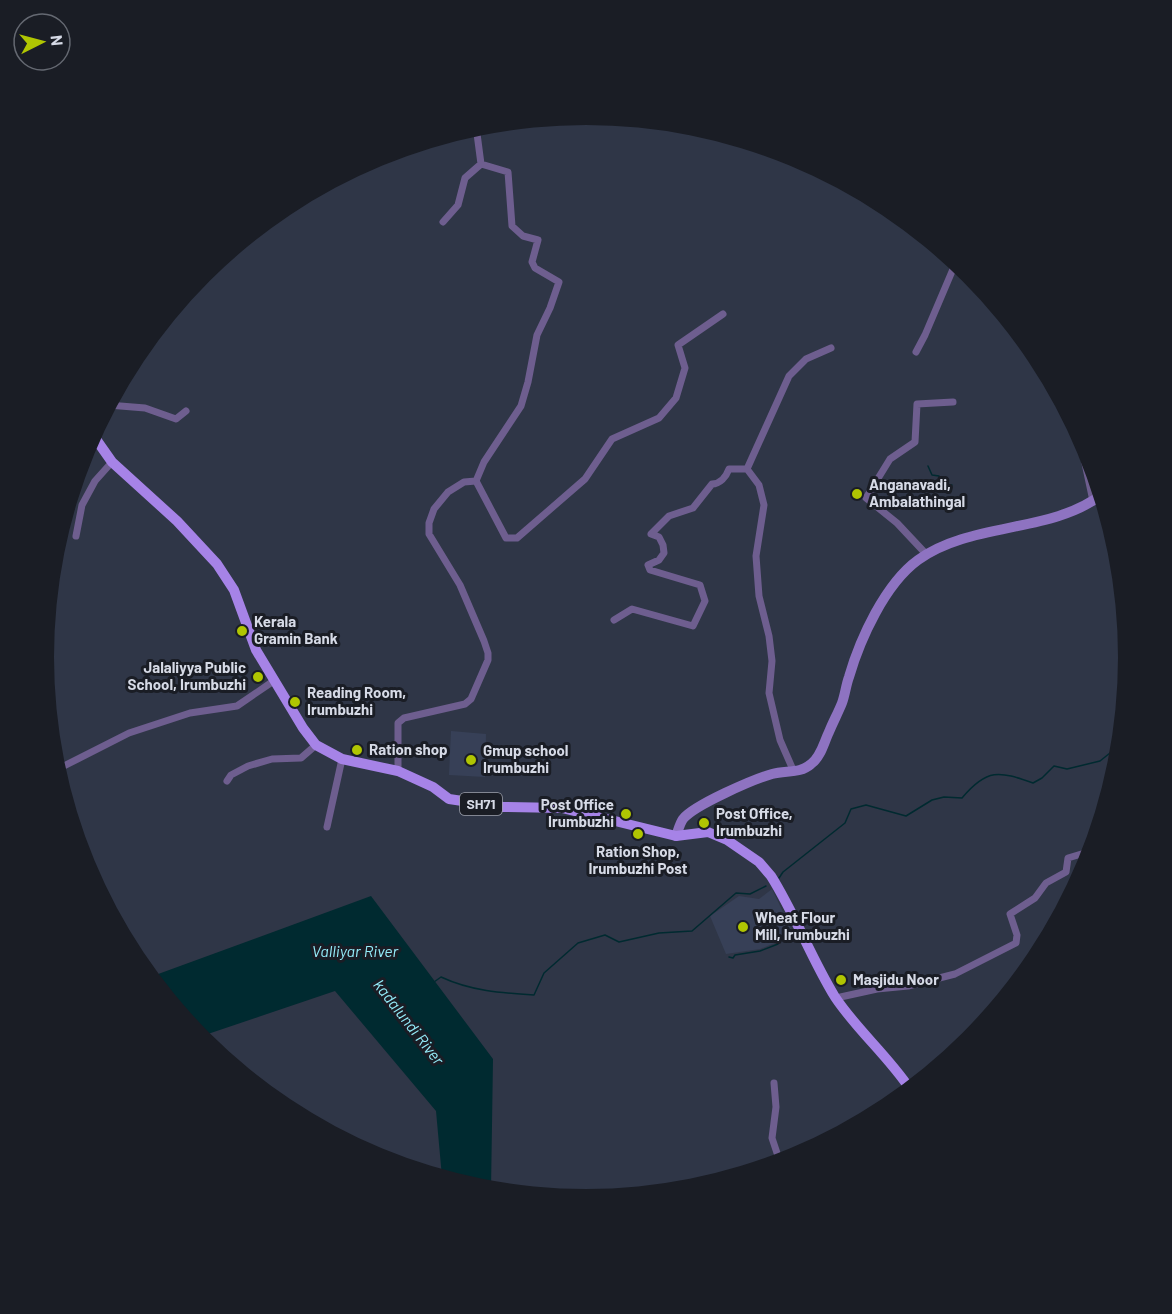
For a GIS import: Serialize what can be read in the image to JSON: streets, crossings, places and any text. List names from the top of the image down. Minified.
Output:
{"streets":{"main road":["SH71"]},"water":["Valliyar River","kadalundi River"],"places":["Anganavadi, Ambalathingal","Kerala Gramin Bank","Jalaliyya Public School, Irumbuzhi","Reading Room, Irumbuzhi","Ration shop","Gmup school Irumbuzhi","Post Office Irumbuzhi","Post Office, Irumbuzhi","Ration Shop, Irumbuzhi Post","Wheat Flour Mill, Irumbuzhi","Masjidu Noor"],"north":"right"}
